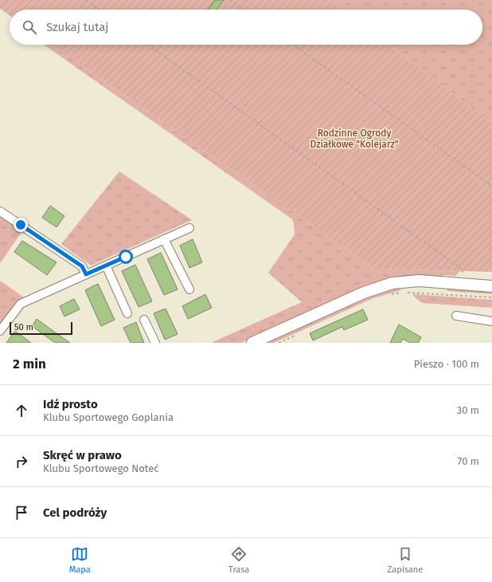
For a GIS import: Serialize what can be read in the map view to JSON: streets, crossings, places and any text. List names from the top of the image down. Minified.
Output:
{"parks":["Rodzinne Ogrody Działkowe \"Kolejarz\""],"scale_bar":"50 m","page":{"search":"Szukaj tutaj","scale":"50 m","heading":["2 min","Pieszo · 100 m"],"list":[["Idź prosto","Klubu Sportowego Goplania","30 m"],["Skręć w prawo","Klubu Sportowego Noteć","70 m"],"Cel podróży"],"nav":["Mapa","Trasa","Zapisane"]}}
